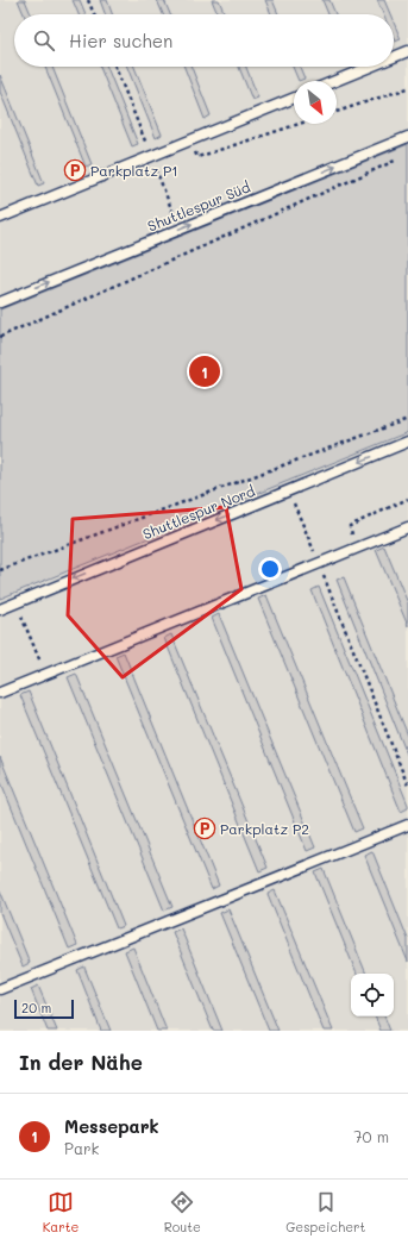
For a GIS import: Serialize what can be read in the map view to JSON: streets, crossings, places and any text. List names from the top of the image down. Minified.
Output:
{"streets":{"lane":["Shuttlespur Süd","Shuttlespur Nord"]},"places":{"parking":["Parkplatz P1","Parkplatz P2"]},"scale_bar":"20 m","north":"bottom right","page":{"search":"Hier suchen","pins":"1","scale":"20 m","heading":"In der Nähe","list":[{"mark":"1","name":"Messepark","note":"Park","value":"70 m"}],"nav":["Karte","Route","Gespeichert"]}}
